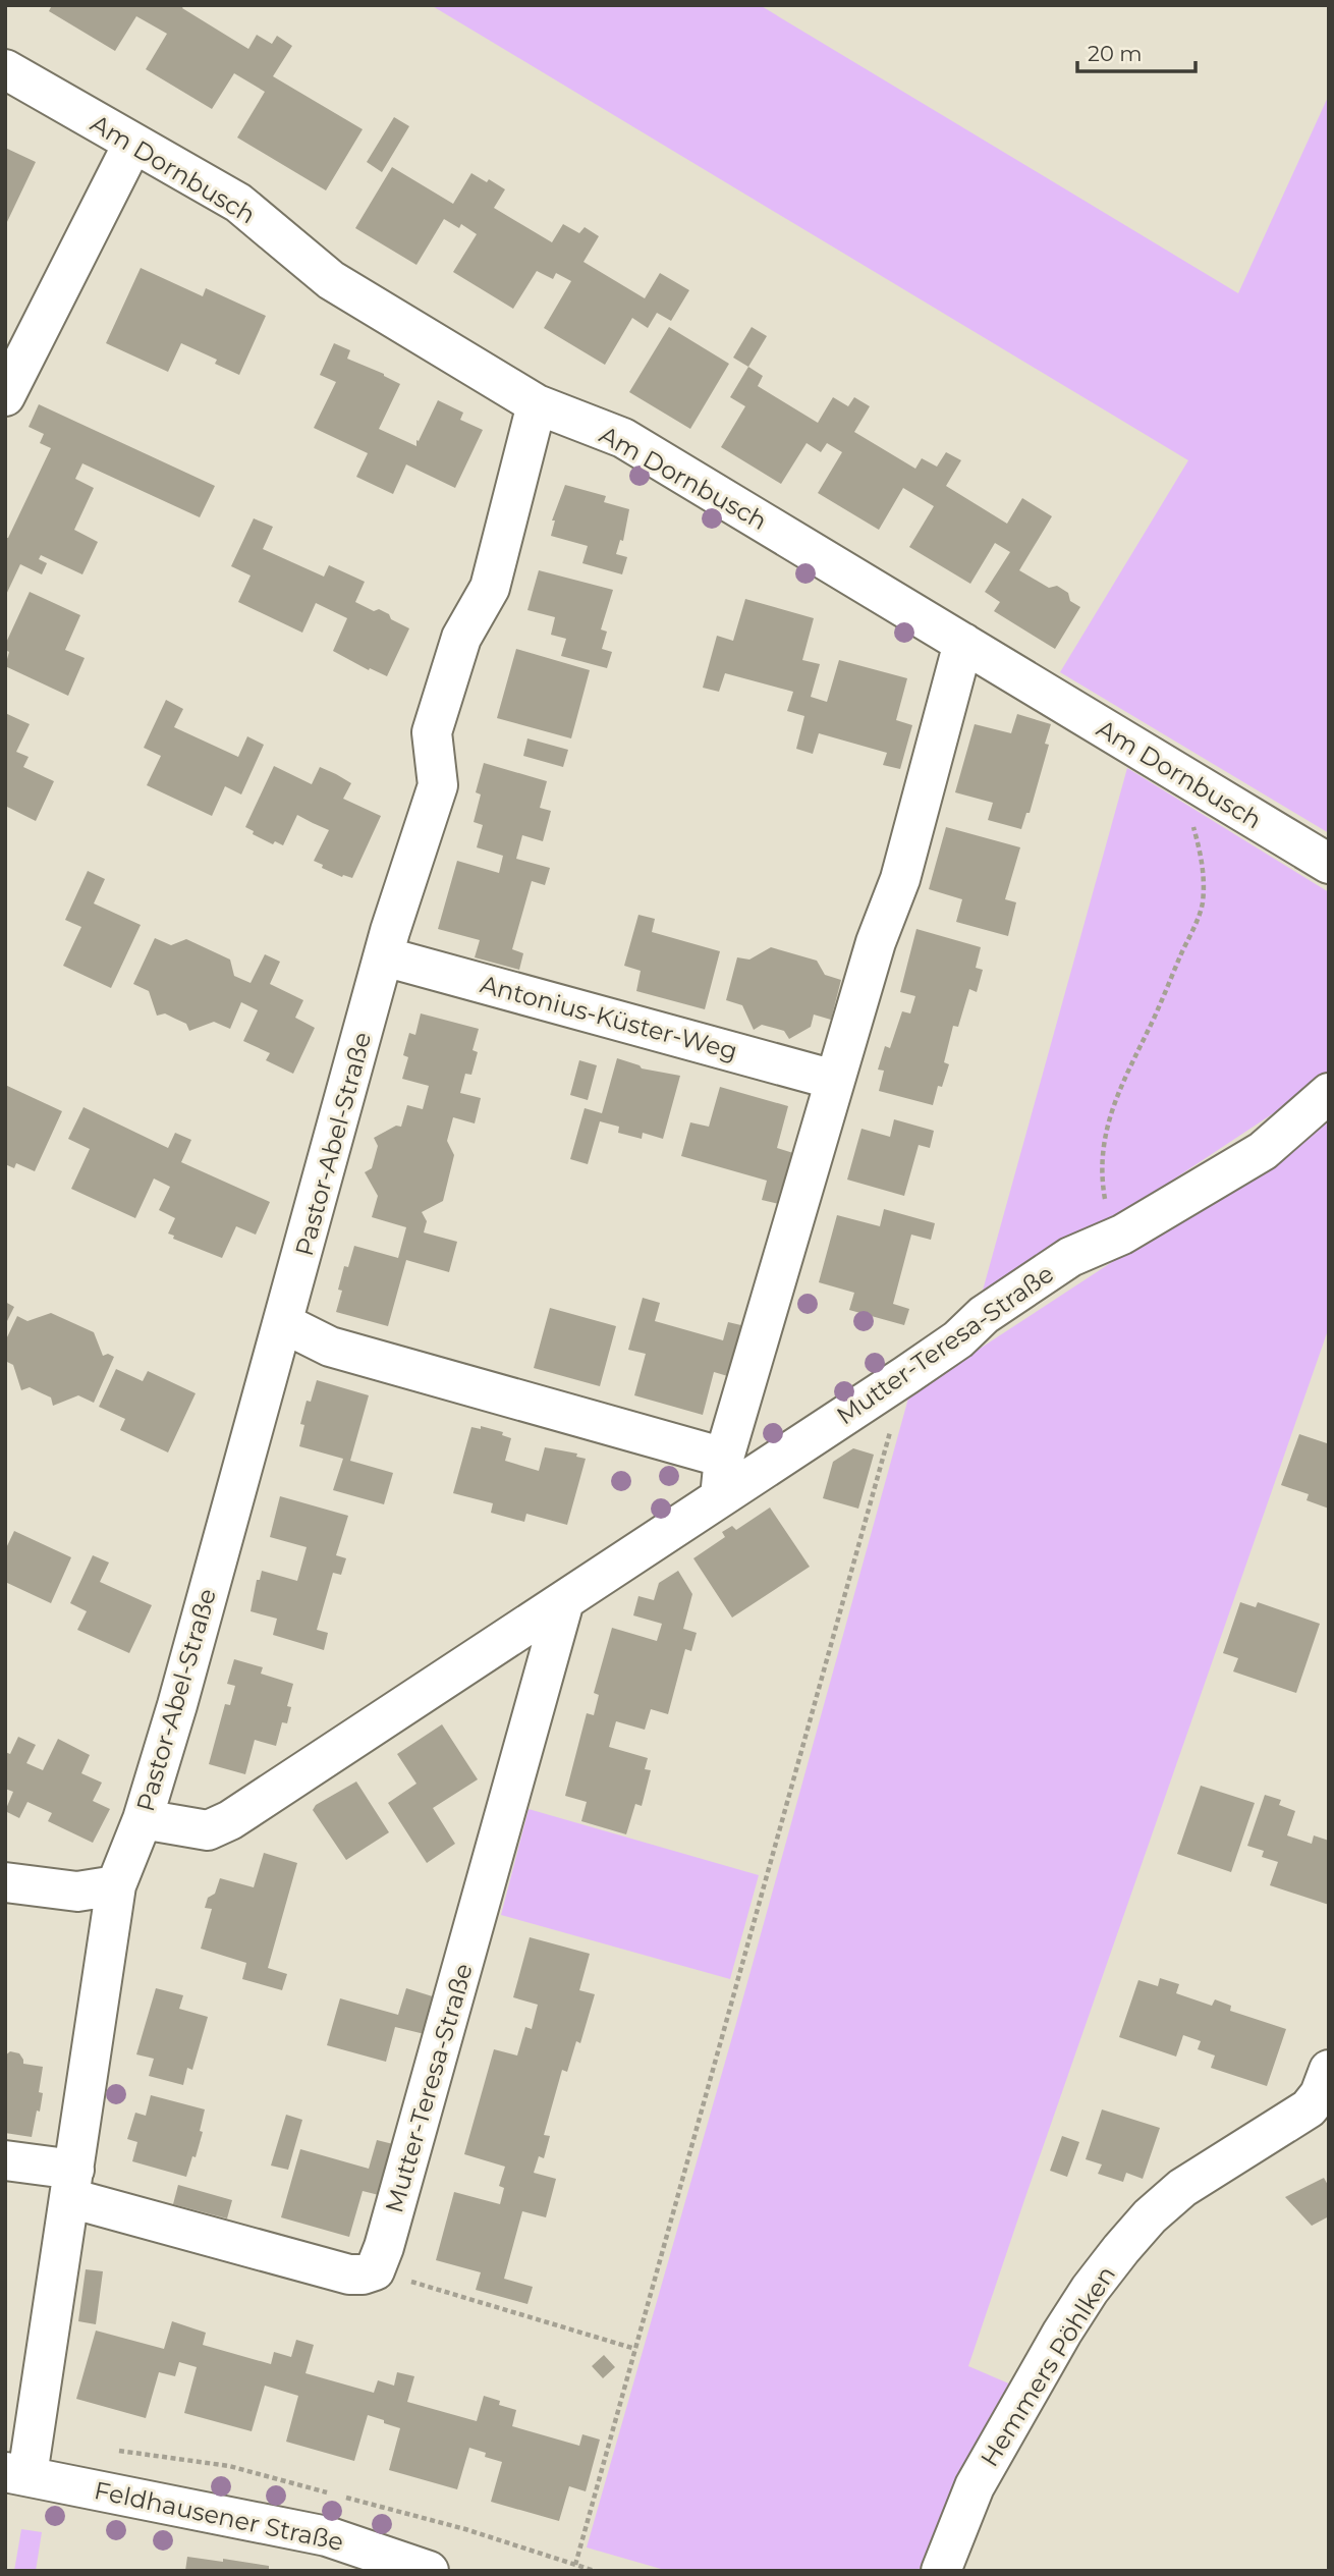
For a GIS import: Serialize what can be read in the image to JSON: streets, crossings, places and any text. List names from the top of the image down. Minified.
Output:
{"streets":{"street":["Am Dornbusch","Antonius-Küster-Weg","Pastor-Abel-Straße","Mutter-Teresa-Straße","Hemmers Pöhlken","Feldhausener Straße"]},"crossings":[["Am Dornbusch","Pastor-Abel-Straße"],["Antonius-Küster-Weg","Pastor-Abel-Straße"],["Pastor-Abel-Straße","Mutter-Teresa-Straße"]],"scale_bar":"20 m"}
